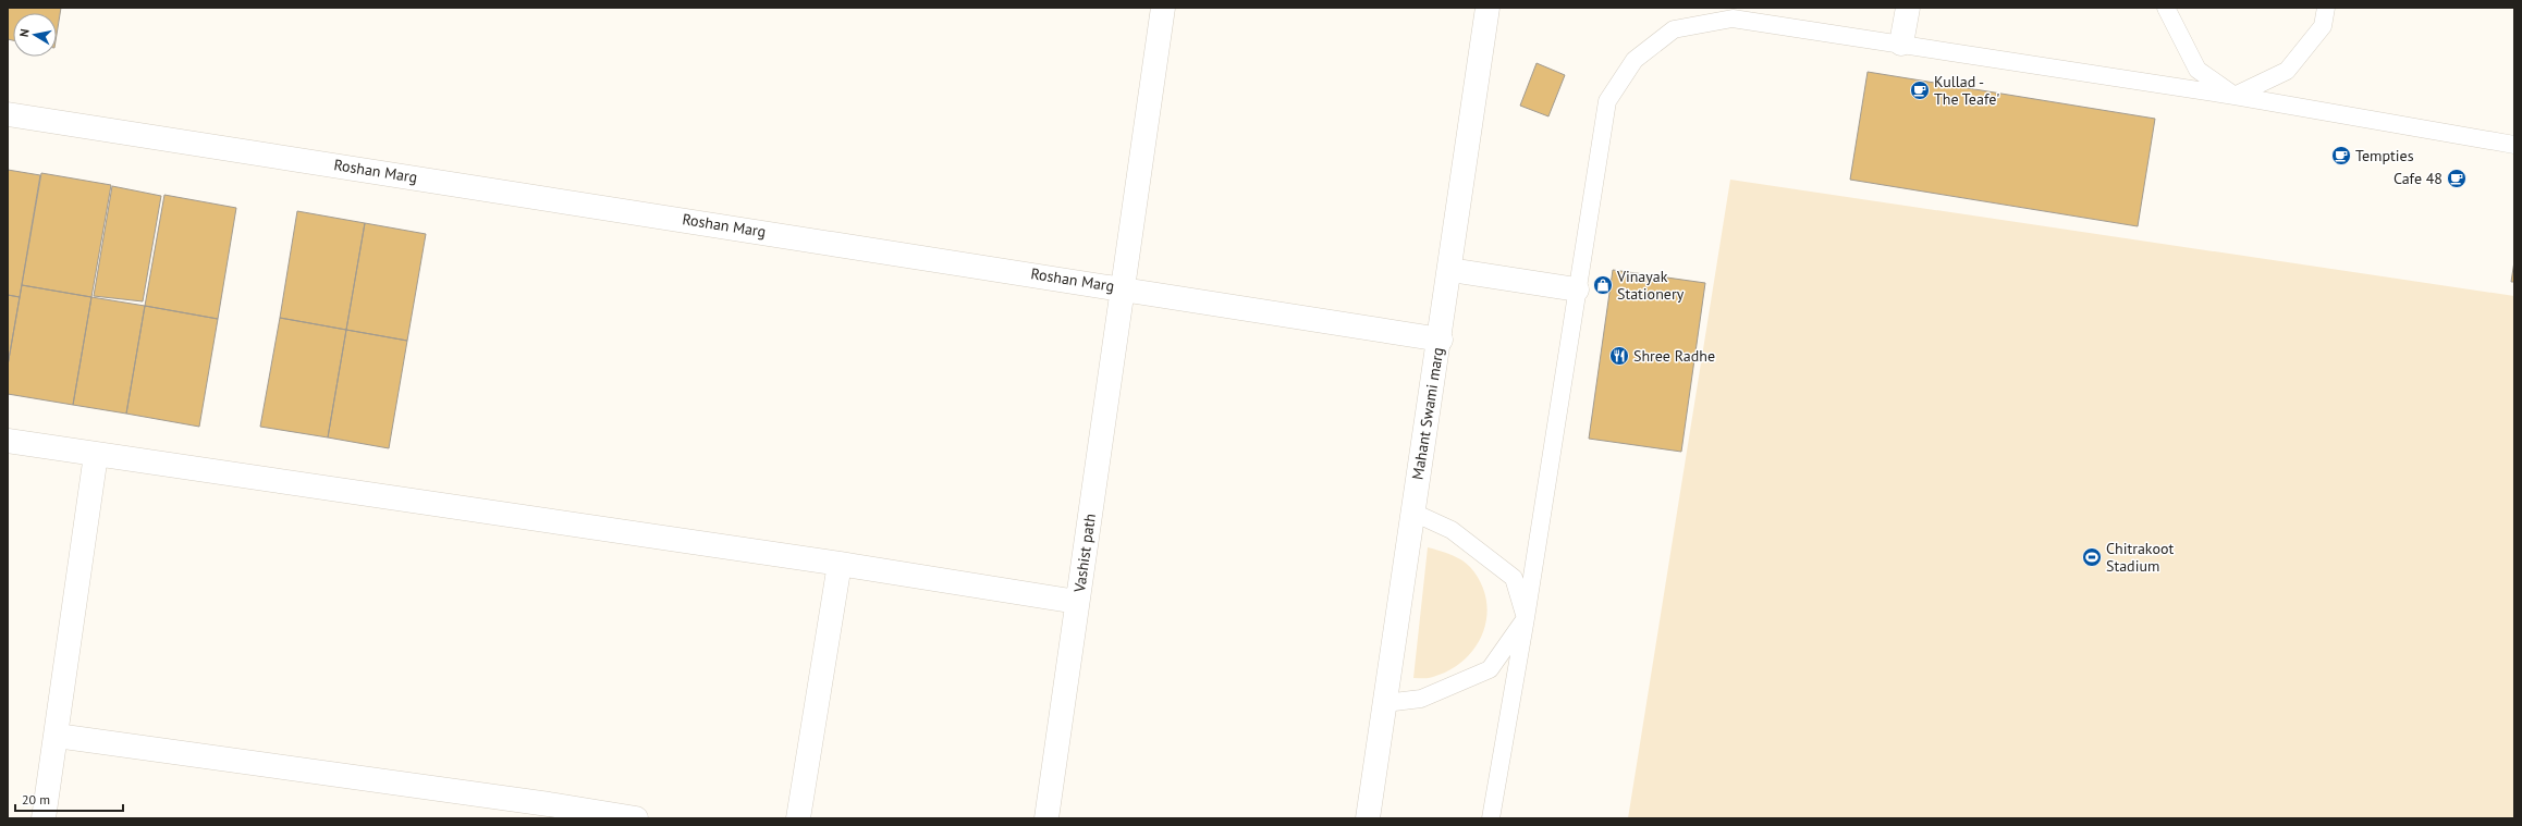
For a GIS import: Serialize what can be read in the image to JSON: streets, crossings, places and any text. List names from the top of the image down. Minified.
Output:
{"streets":{"street":["Roshan Marg","Mahant Swami marg","Vashist path"]},"crossings":[["Roshan Marg","Mahant Swami marg"],["Roshan Marg","Vashist path"]],"places":{"cafe":["Kullad - The Teafe'","Tempties","Cafe 48"],"shop":["Vinayak Stationery"],"restaurant":["Shree Radhe"],"sports":["Chitrakoot Stadium"]},"scale_bar":"20 m","north":"left"}
